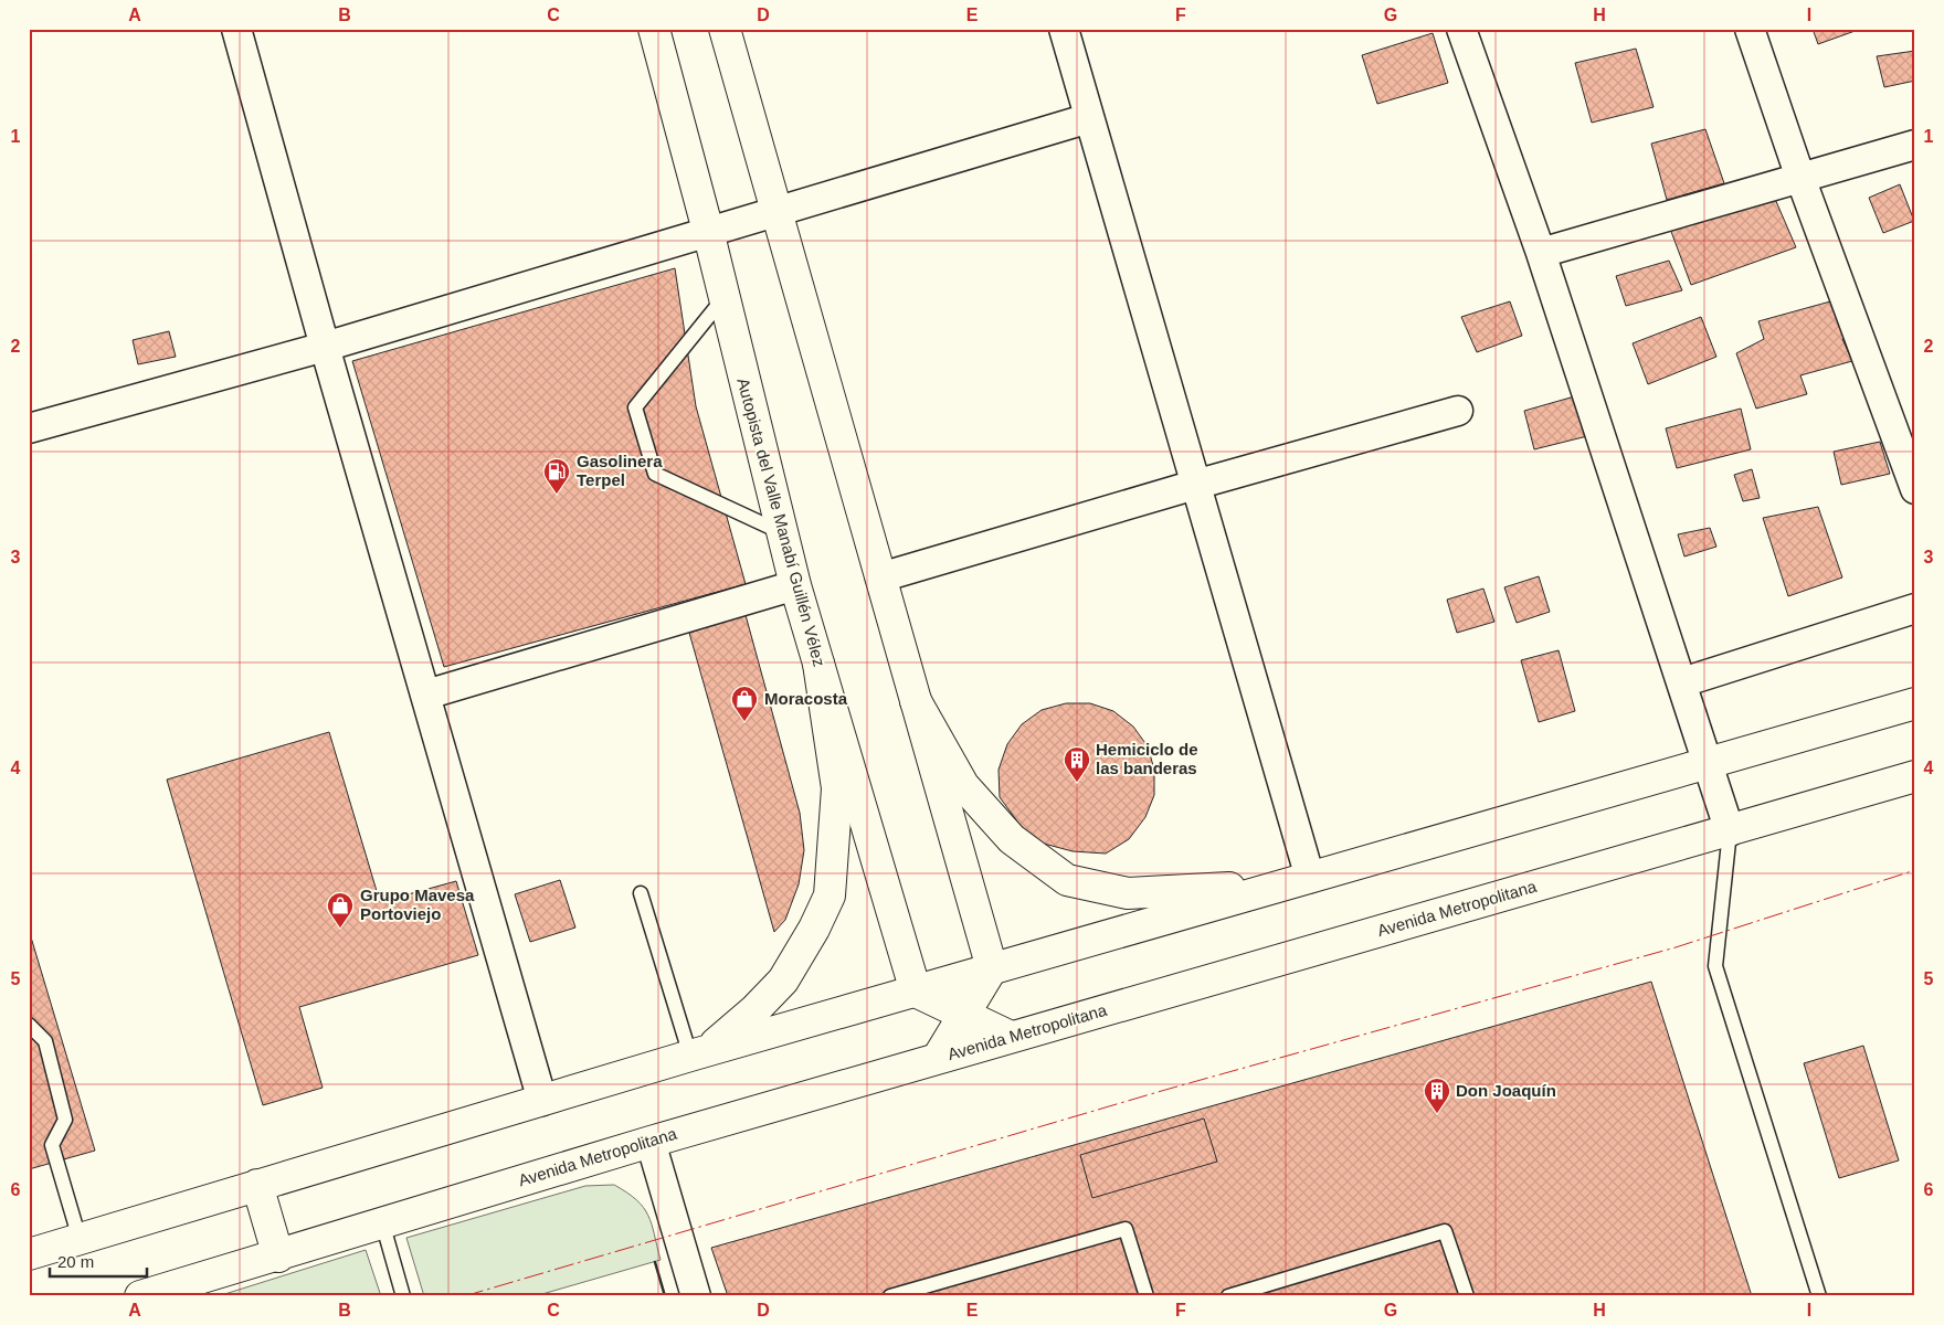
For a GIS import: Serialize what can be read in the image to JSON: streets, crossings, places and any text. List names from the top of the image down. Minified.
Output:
{"streets":{"main road":["Autopista del Valle Manabí Guillén Vélez","Avenida Metropolitana"]},"places":{"fuel station":["Gasolinera Terpel"],"shop":["Moracosta","Grupo Mavesa Portoviejo"],"building":["Hemiciclo de las banderas","Don Joaquín"]},"scale_bar":"20 m","grid":{"columns":["A","B","C","D","E","F","G","H","I"],"rows":["1","2","3","4","5","6"]}}
